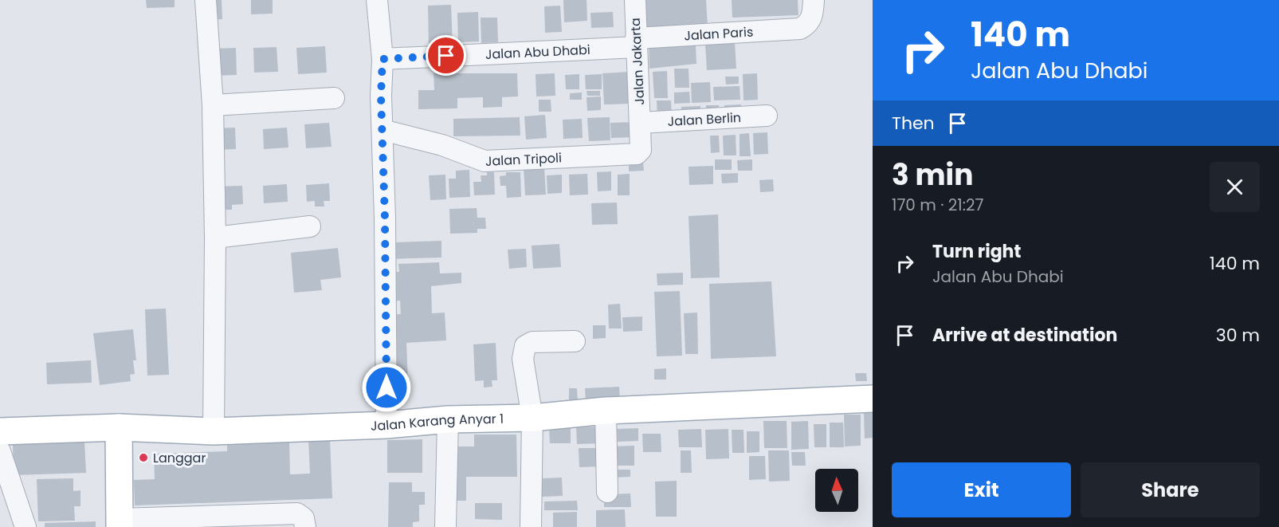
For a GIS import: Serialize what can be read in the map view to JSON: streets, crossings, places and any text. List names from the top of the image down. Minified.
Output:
{"streets":{"main road":["Jalan Karang Anyar 1"],"street":["Jalan Paris","Jalan Abu Dhabi","Jalan Jakarta","Jalan Berlin","Jalan Tripoli"]},"crossings":[["Jalan Paris","Jalan Abu Dhabi"],["Jalan Paris","Jalan Jakarta"],["Jalan Abu Dhabi","Jalan Jakarta"],["Jalan Jakarta","Jalan Berlin"],["Jalan Jakarta","Jalan Tripoli"],["Jalan Berlin","Jalan Tripoli"]],"places":["Langgar"],"north":"top","page":{"turn":["140 m","Jalan Abu Dhabi"],"then":"Then","heading":["3 min","170 m · 21:27"],"list":[{"name":"Turn right","note":"Jalan Abu Dhabi","value":"140 m"},{"name":"Arrive at destination","value":"30 m"}],"buttons":["Exit","Share"]}}
